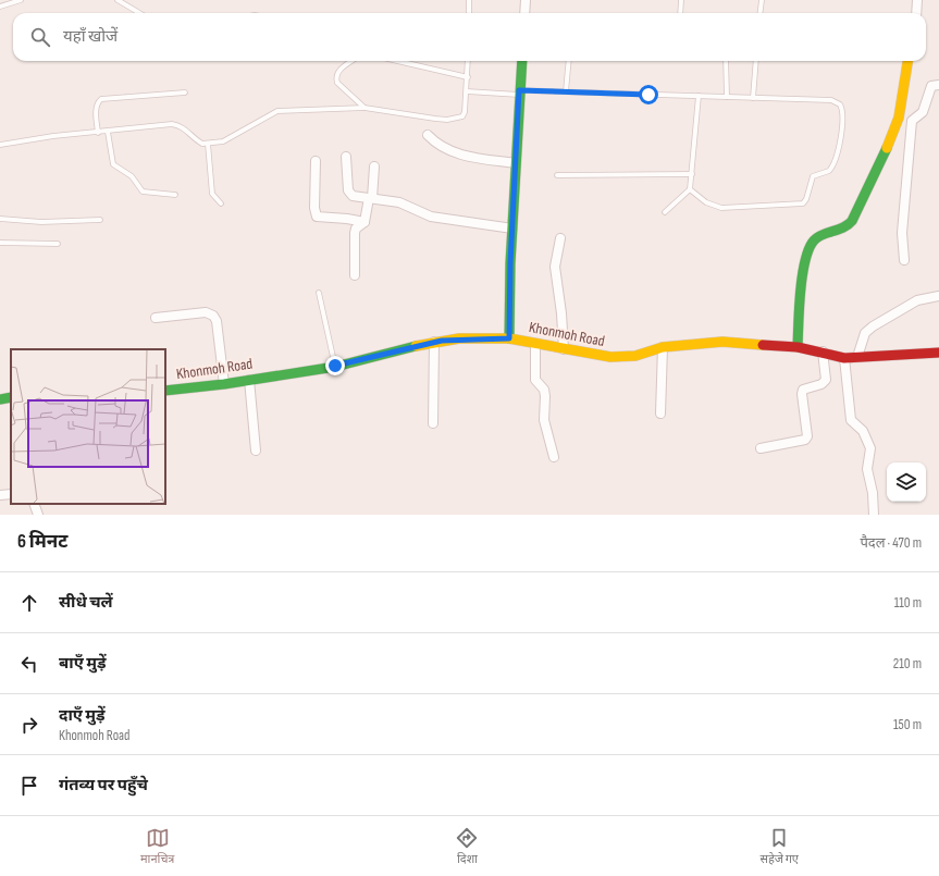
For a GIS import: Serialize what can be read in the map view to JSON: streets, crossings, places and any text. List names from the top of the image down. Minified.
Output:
{"streets":{"main road":["Khonmoh Road"]},"page":{"search":"यहाँ खोजें","heading":["6 मिनट","पैदल · 470 m"],"list":[["सीधे चलें","110 m"],["बाएँ मुड़ें","210 m"],["दाएँ मुड़ें","Khonmoh Road","150 m"],"गंतव्य पर पहुँचे"],"nav":["मानचित्र","दिशा","सहेजे गए"]}}
